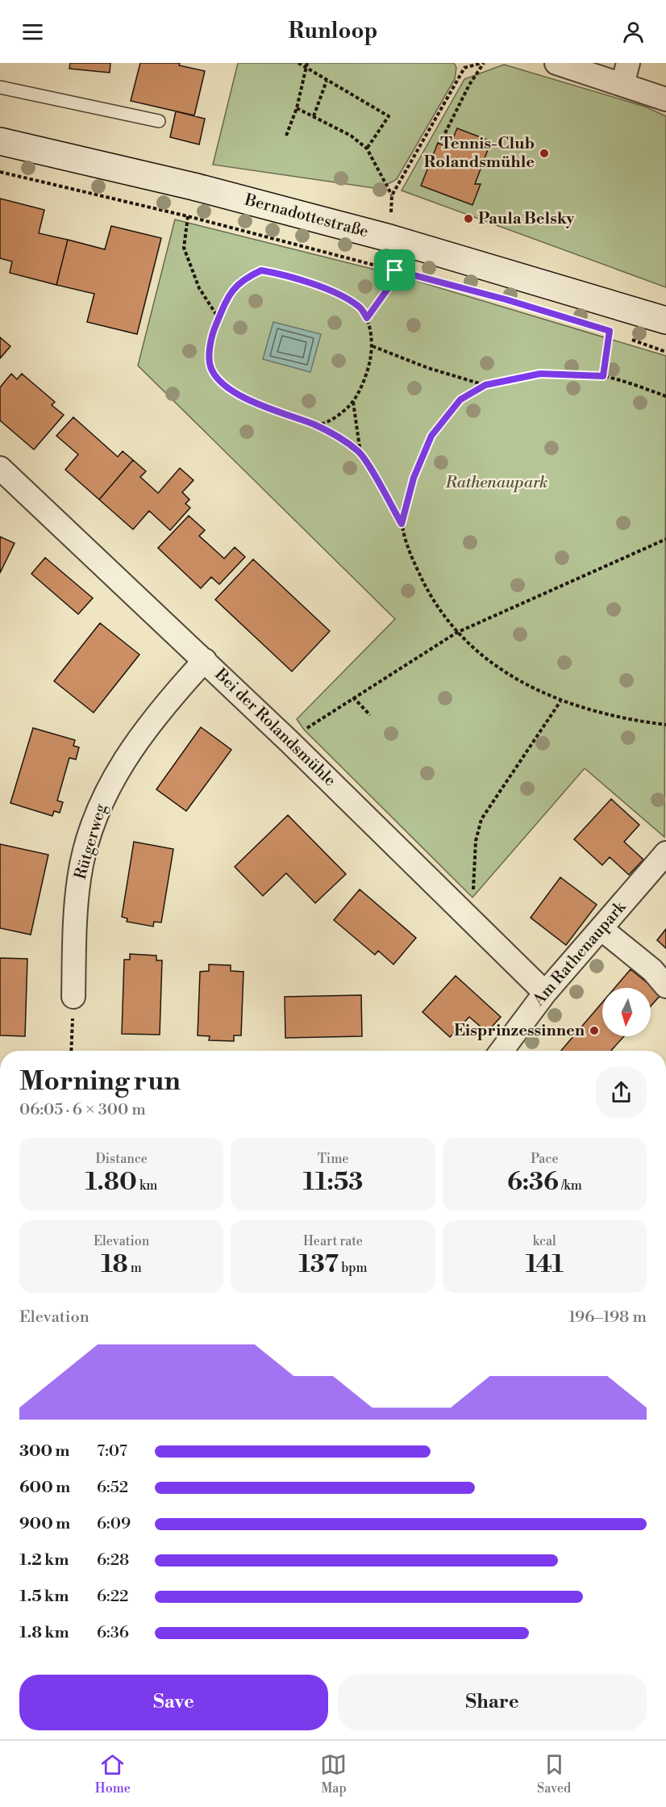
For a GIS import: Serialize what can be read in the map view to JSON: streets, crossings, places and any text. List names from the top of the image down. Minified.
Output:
{"streets":{"street":["Bernadottestraße","Bei der Rolandsmühle","Rütgerweg","Am Rathenaupark"]},"crossings":[["Bei der Rolandsmühle","Rütgerweg"],["Bei der Rolandsmühle","Am Rathenaupark"]],"parks":["Rathenaupark"],"places":["Tennis-Club Rolandsmühle","Paula Belsky","Eisprinzessinnen"],"north":"bottom","page":{"header":"Runloop","heading":["Morning run","06:05 · 6 × 300 m"],"stats":[["Distance","1.80 km"],["Time","11:53"],["Pace","6:36 /km"],["Elevation","18 m"],["Heart rate","137 bpm"],["kcal","141"]],"chart":["Elevation","196–198 m"],"list":[{"name":"300 m","note":"7:07"},{"name":"600 m","note":"6:52"},{"name":"900 m","note":"6:09"},{"name":"1.2 km","note":"6:28"},{"name":"1.5 km","note":"6:22"},{"name":"1.8 km","note":"6:36"}],"buttons":["Save","Share"],"tabs":["Home","Map","Saved"]}}
